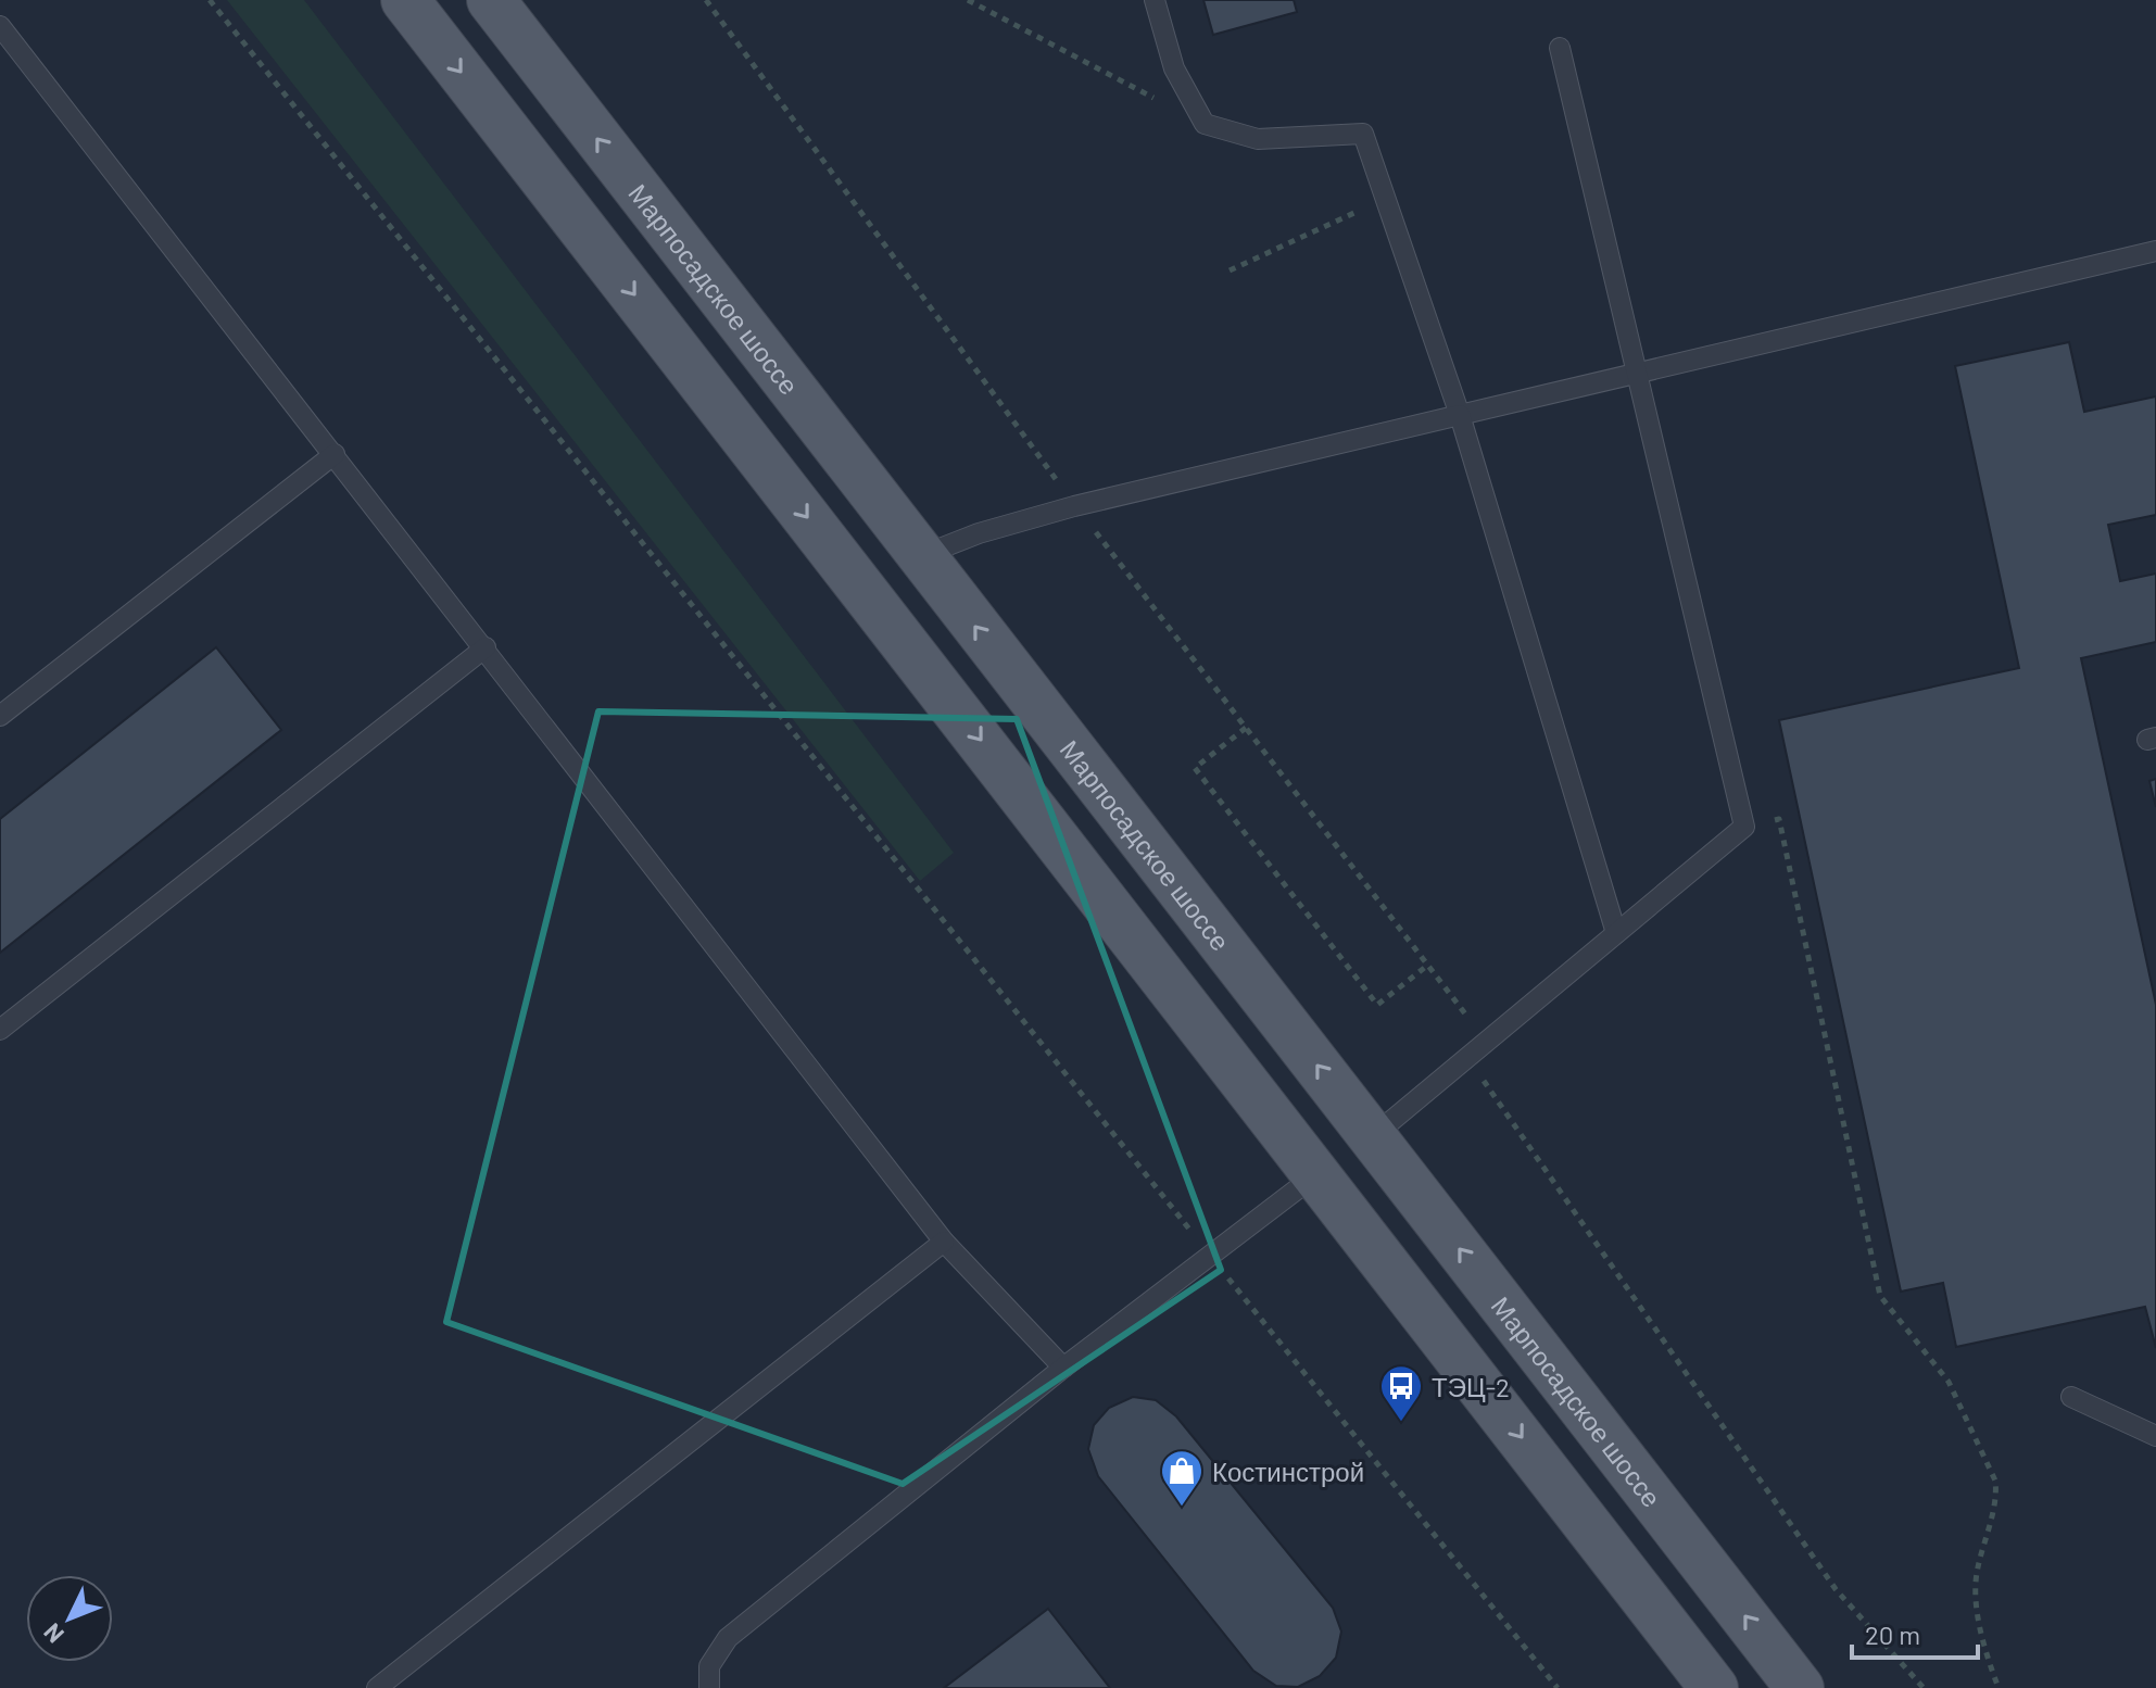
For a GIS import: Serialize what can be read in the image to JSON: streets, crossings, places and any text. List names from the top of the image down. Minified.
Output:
{"streets":{"main road":["Марпосадское шоссе"]},"places":{"bus stop":["ТЭЦ-2"],"shop":["Костинстрой"]},"scale_bar":"20 m","north":"bottom left"}
